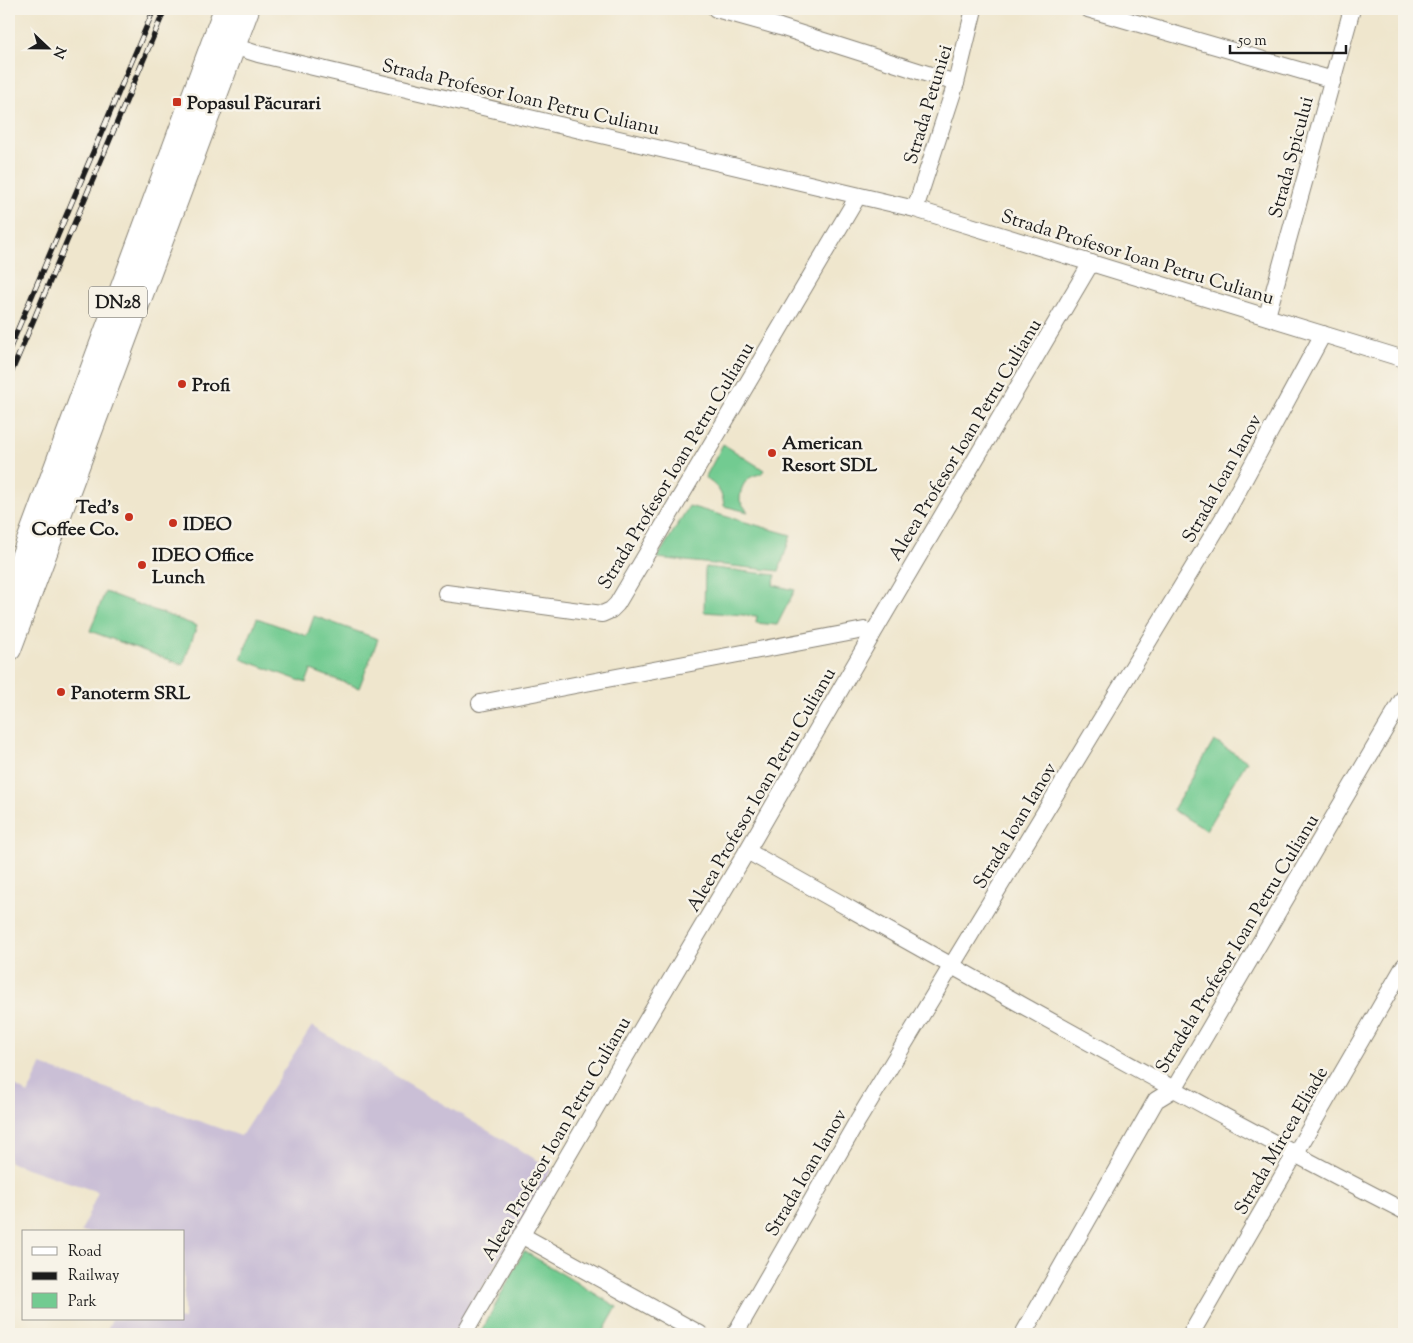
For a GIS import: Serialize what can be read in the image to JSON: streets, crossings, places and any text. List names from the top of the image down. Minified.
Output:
{"streets":{"highway":["DN28"],"street":["Strada Profesor Ioan Petru Culianu","Strada Petuniei","Strada Spicului","Aleea Profesor Ioan Petru Culianu","Strada Ioan Ianov","Stradela Profesor Ioan Petru Culianu","Strada Mircea Eliade"]},"crossings":[["Strada Profesor Ioan Petru Culianu","Strada Petuniei"],["Strada Profesor Ioan Petru Culianu","Strada Spicului"],["Strada Profesor Ioan Petru Culianu","DN28"],["Strada Profesor Ioan Petru Culianu","Aleea Profesor Ioan Petru Culianu"],["Strada Profesor Ioan Petru Culianu","Strada Ioan Ianov"]],"places":{"transit":["Popasul Păcurari"],"other":["Profi","American Resort SDL","Ted's Coffee Co.","IDEO","IDEO Office Lunch","Panoterm SRL"]},"legend":["Road","Railway","Park"],"scale_bar":"50 m","north":"right"}
